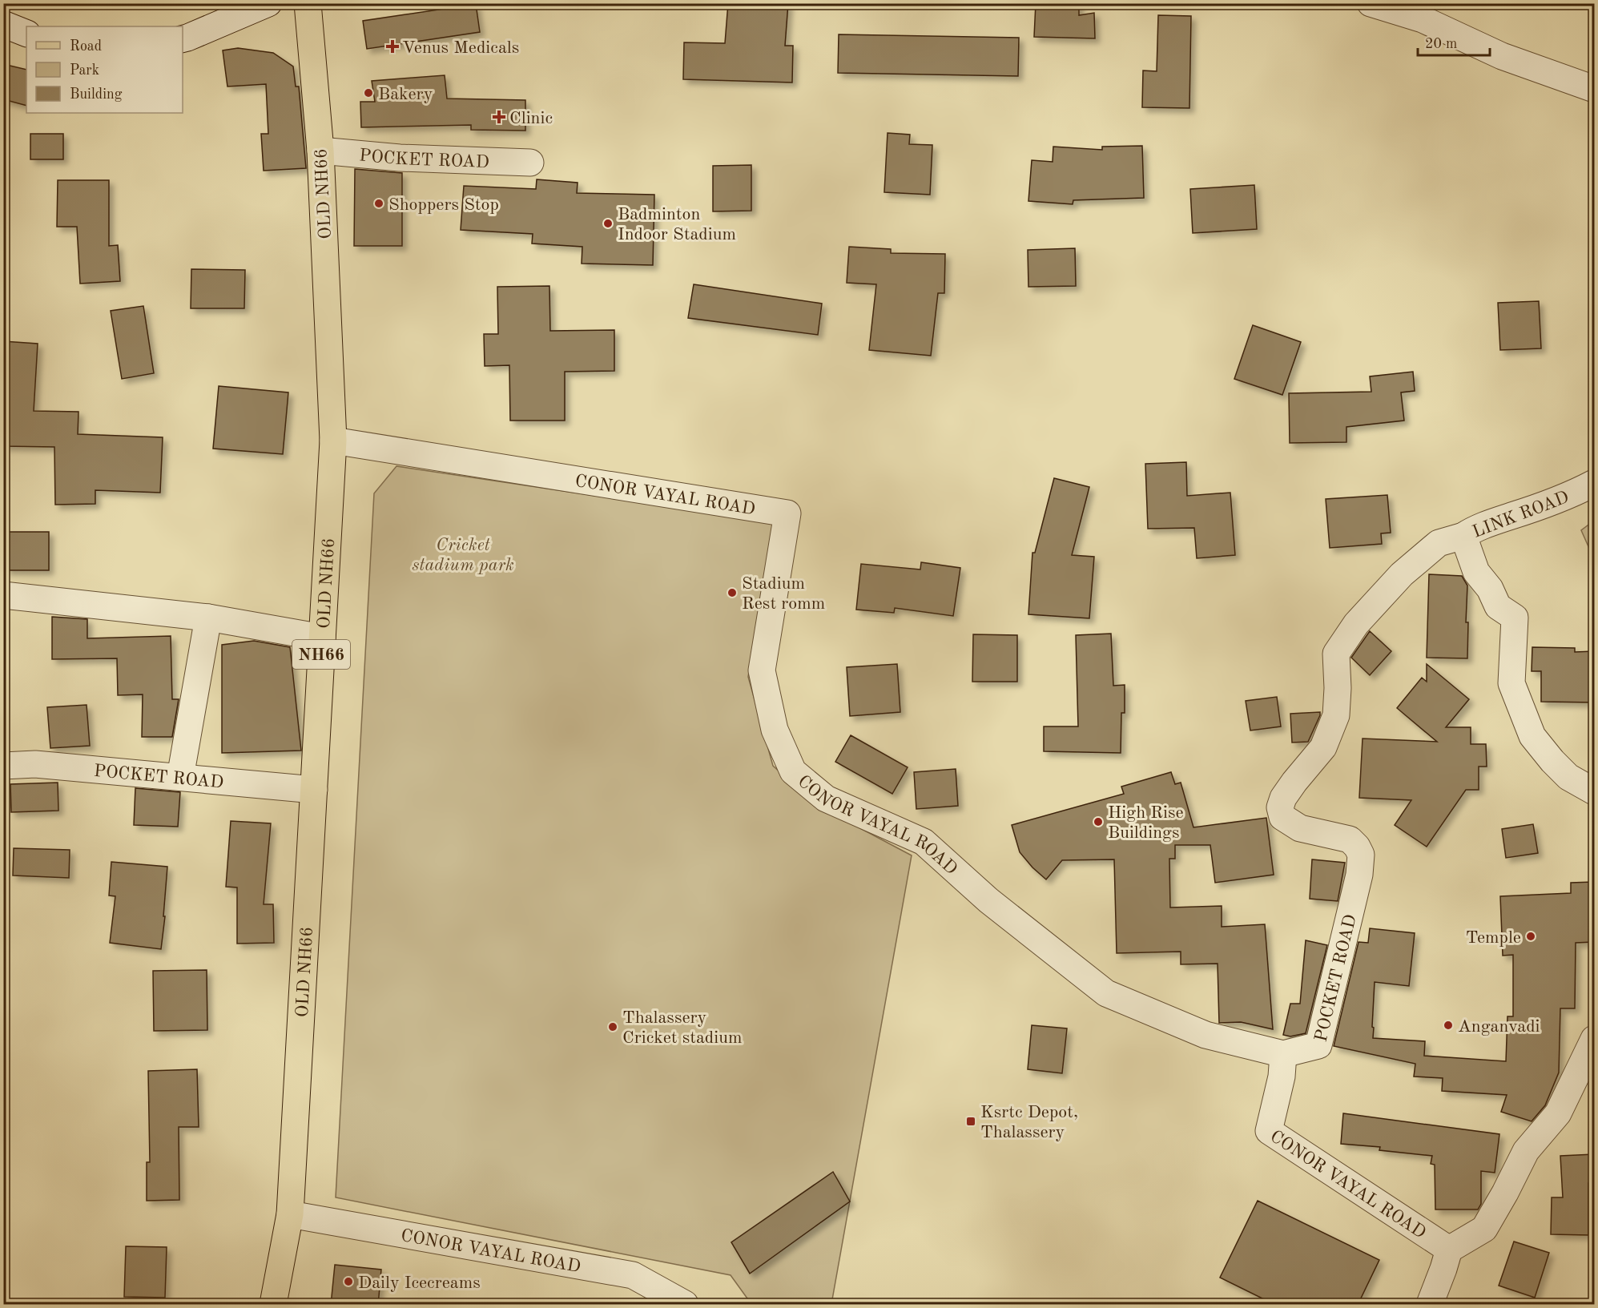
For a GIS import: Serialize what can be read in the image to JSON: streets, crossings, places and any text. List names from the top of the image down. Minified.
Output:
{"streets":{"main road":["OLD NH66","NH66"],"street":["POCKET ROAD","CONOR VAYAL ROAD","LINK ROAD"]},"crossings":[["POCKET ROAD","OLD NH66"],["POCKET ROAD","CONOR VAYAL ROAD"],["POCKET ROAD","LINK ROAD"],["OLD NH66","CONOR VAYAL ROAD"]],"parks":["Cricket stadium park"],"places":{"health":["Venus Medicals","Clinic"],"other":["Bakery","Shoppers Stop","Badminton Indoor Stadium","Stadium Rest romm","High Rise Buildings","Temple","Anganvadi","Thalassery Cricket stadium","Daily Icecreams"],"transit":["Ksrtc Depot, Thalassery"]},"legend":["Road","Park","Building"],"scale_bar":"20 m"}
